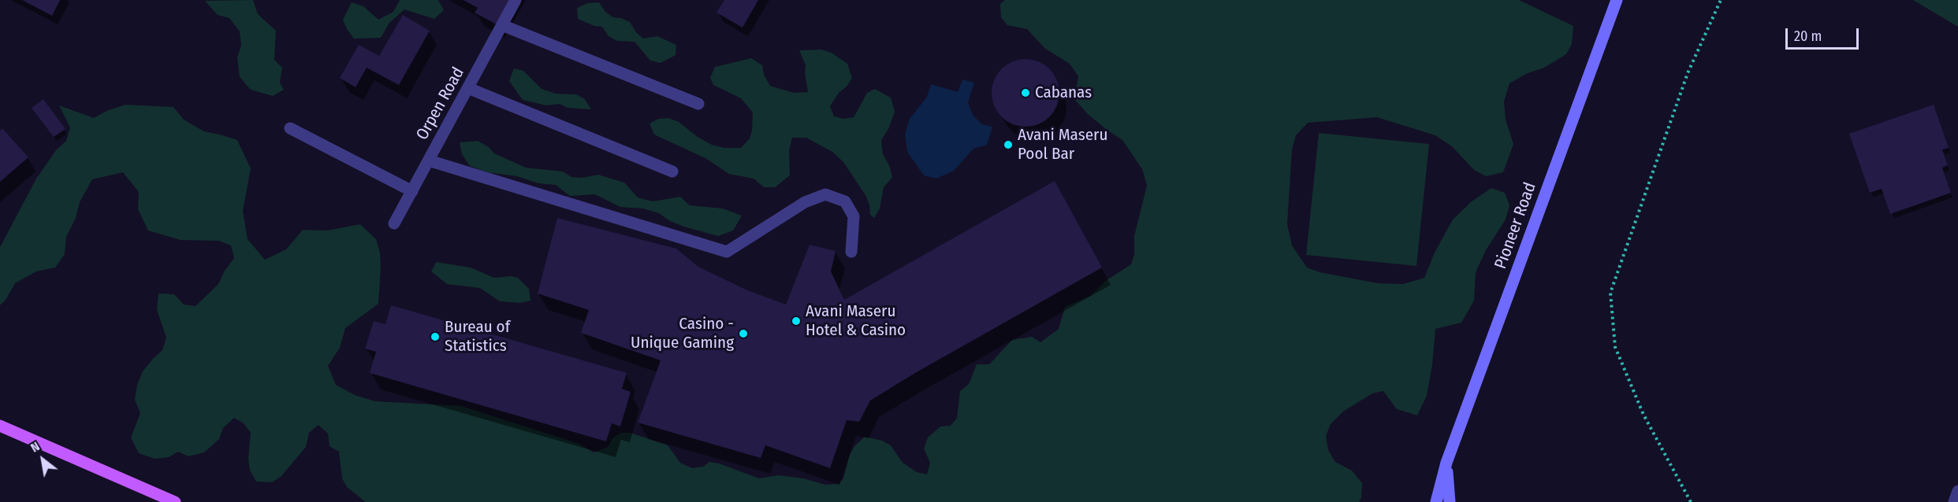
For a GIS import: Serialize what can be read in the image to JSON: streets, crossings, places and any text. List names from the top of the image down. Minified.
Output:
{"streets":{"main road":["Pioneer Road"],"street":["Orpen Road"]},"places":["Cabanas","Avani Maseru Pool Bar","Avani Maseru Hotel & Casino","Casino - Unique Gaming","Bureau of Statistics"],"scale_bar":"20 m","north":"top left"}
